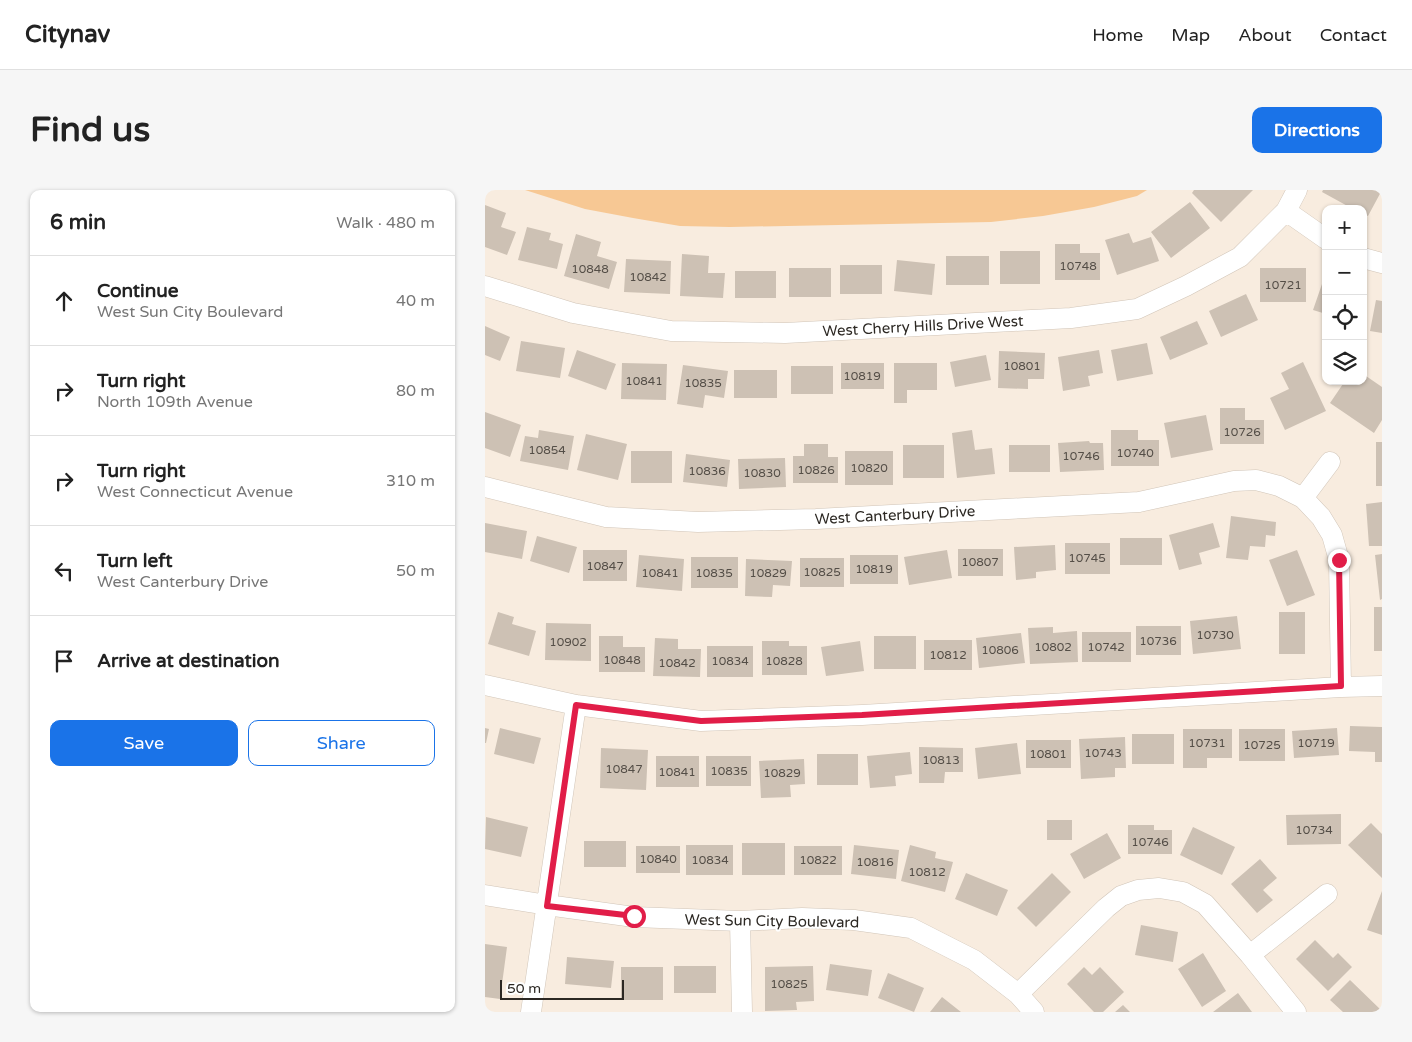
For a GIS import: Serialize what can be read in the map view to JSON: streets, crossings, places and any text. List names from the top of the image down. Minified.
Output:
{"streets":{"street":["West Cherry Hills Drive West","West Canterbury Drive","West Sun City Boulevard"]},"house_numbers":["10748","10848","10842","10721","10801","10819","10841","10835","10726","10854","10740","10746","10820","10826","10836","10830","10745","10807","10847","10819","10825","10841","10835","10829","10730","10736","10902","10802","10742","10806","10812","10848","10834","10828","10842","10731","10719","10725","10743","10801","10813","10847","10835","10841","10829","10734","10746","10840","10834","10822","10816","10812","10825"],"scale_bar":"50 m","page":{"header":"Citynav","nav":["Home","Map","About","Contact"],"buttons":["Directions",["Save","Share"]],"title":"Find us","heading":["6 min","Walk · 480 m"],"map_buttons":["+","−"],"list":[["Continue","West Sun City Boulevard","40 m"],["Turn right","North 109th Avenue","80 m"],["Turn right","West Connecticut Avenue","310 m"],["Turn left","West Canterbury Drive","50 m"],"Arrive at destination"],"scale":"50 m"}}
